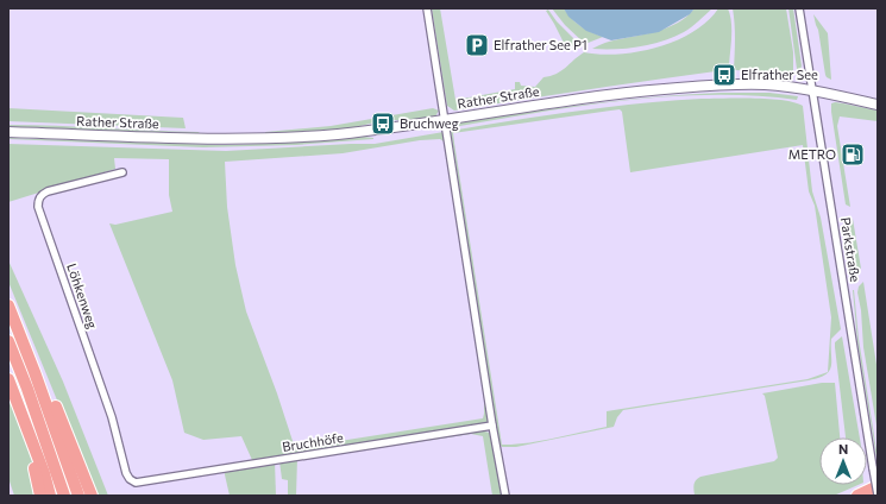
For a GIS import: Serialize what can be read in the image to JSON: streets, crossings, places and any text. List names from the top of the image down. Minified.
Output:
{"streets":{"main road":["Rather Straße"],"street":["Parkstraße","Löhkenweg","Bruchhöfe"]},"crossings":[["Rather Straße","Parkstraße"],["Löhkenweg","Bruchhöfe"]],"places":{"parking":["Elfrather See P1"],"bus stop":["Elfrather See","Bruchweg"],"fuel station":["METRO"]},"north":"top"}
